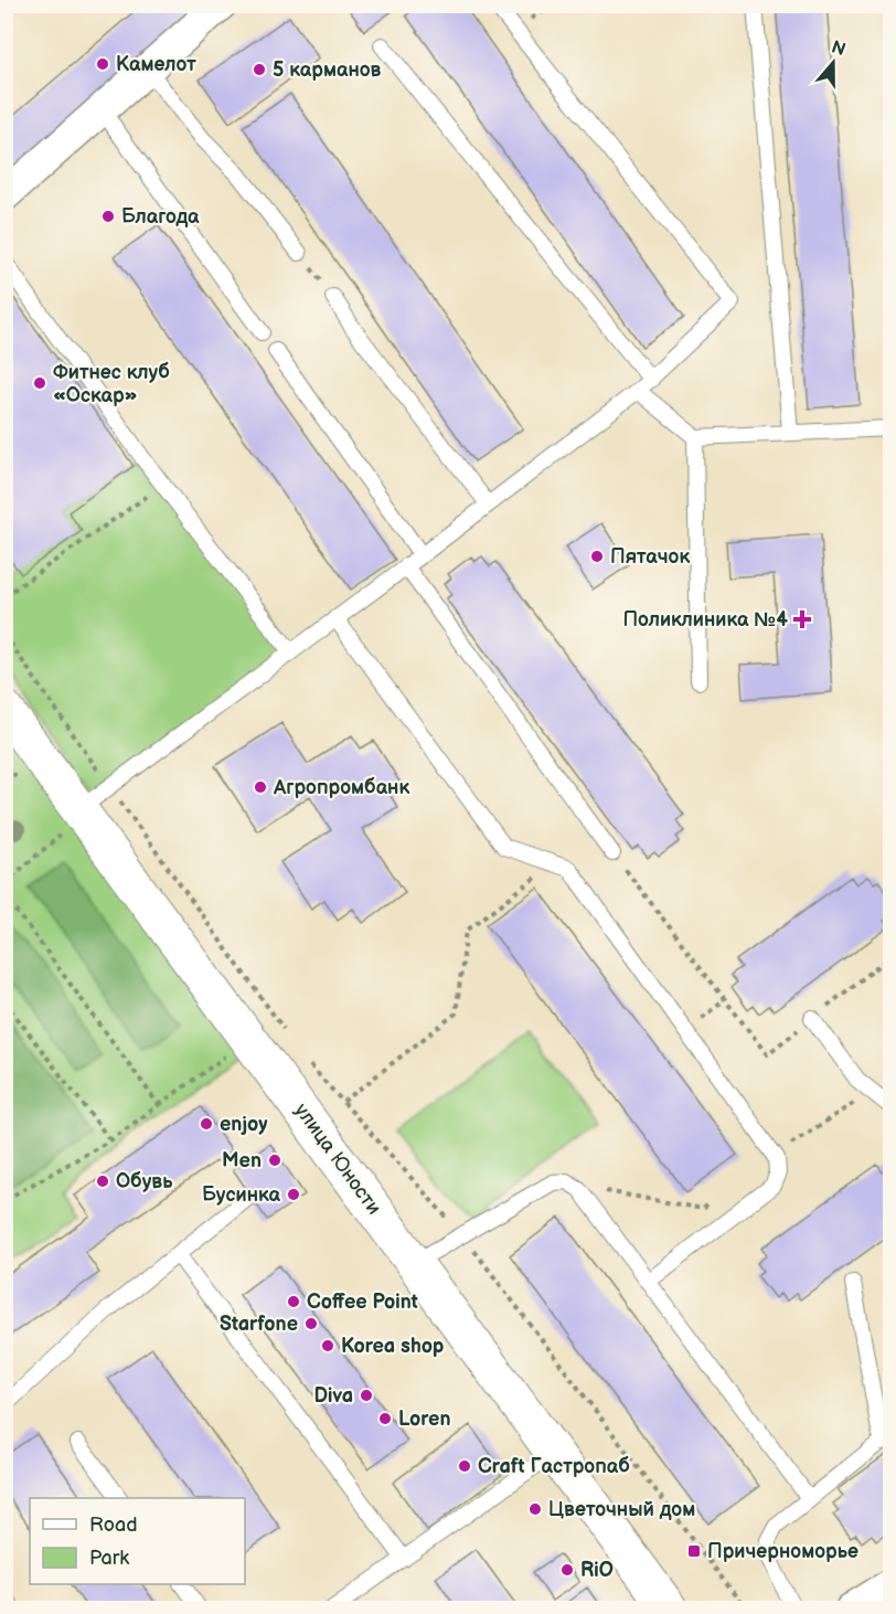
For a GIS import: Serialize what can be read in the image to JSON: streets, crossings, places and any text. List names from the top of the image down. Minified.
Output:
{"streets":{"street":["улица Юности"]},"places":{"other":["Камелот","5 карманов","Благода","Фитнес клуб «Оскар»","Пятачок","Агропромбанк","enjoy","Men","Обувь","Бусинка","Coffee Point","Starfone","Korea shop","Diva","Loren","Craft Гастропаб","Цветочный дом","RiO"],"health":["Поликлиника №4"],"transit":["Причерноморье"]},"legend":["Road","Park"],"north":"top"}
